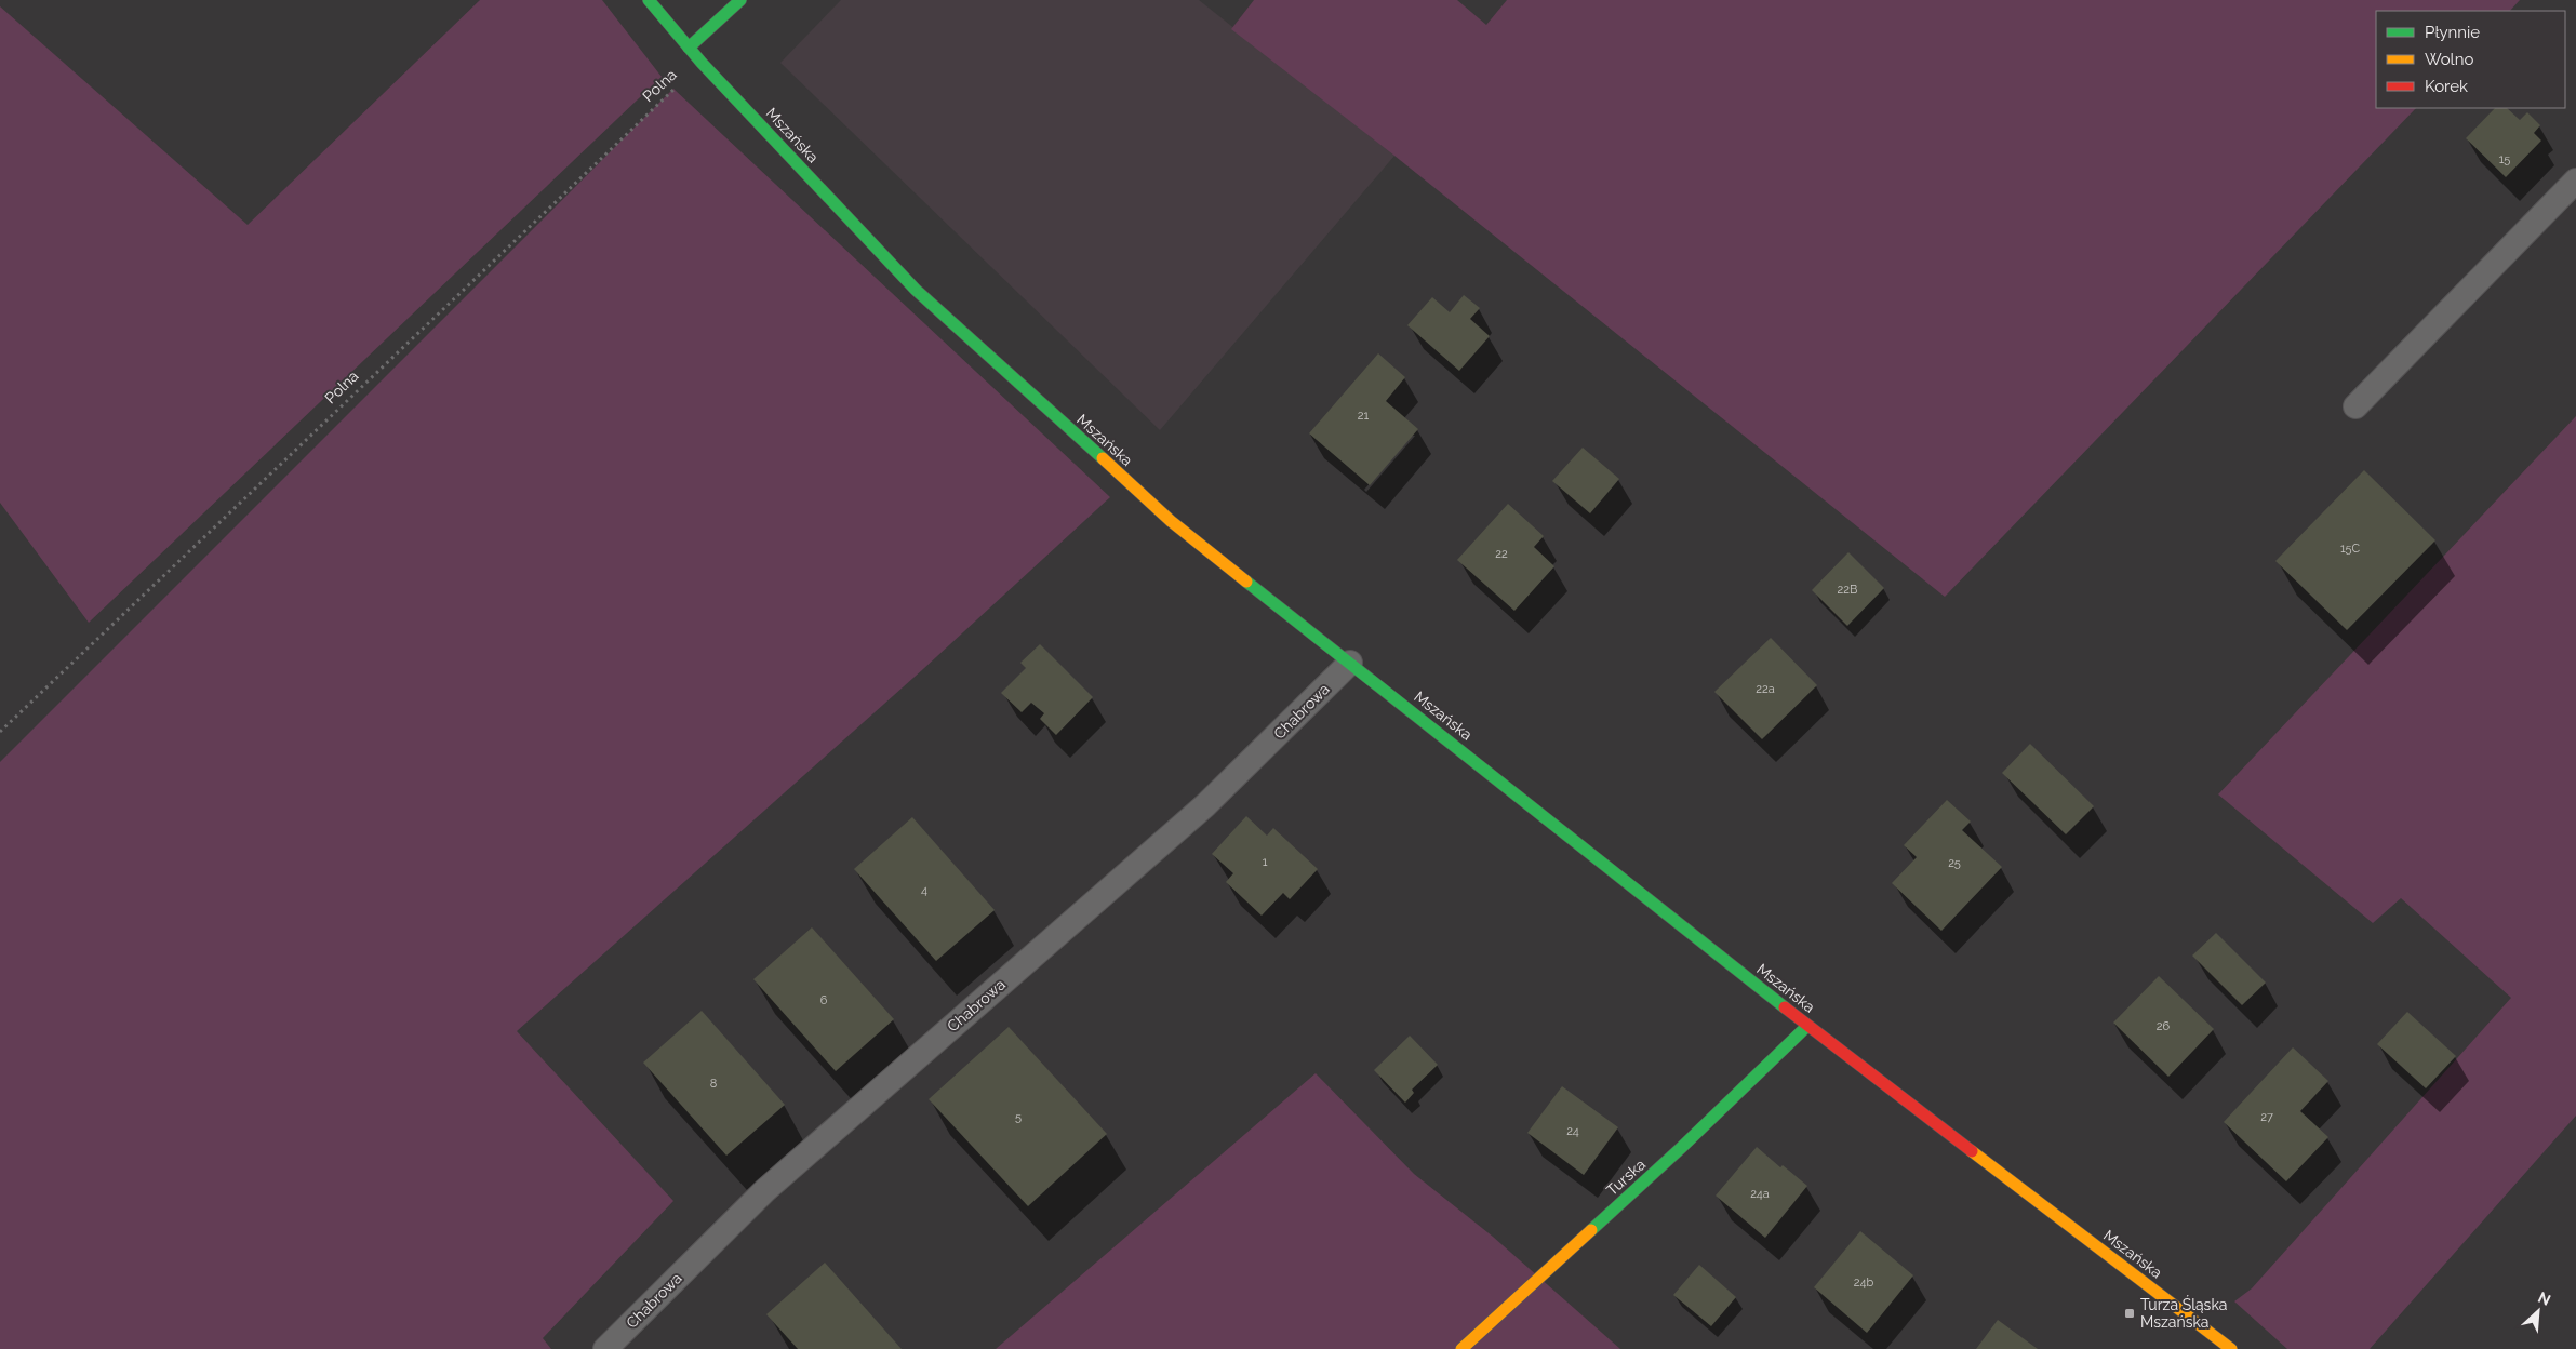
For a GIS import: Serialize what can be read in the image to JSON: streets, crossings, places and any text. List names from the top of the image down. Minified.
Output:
{"streets":{"street":["Mszańska","Turska"],"lane":["Chabrowa"],"path":["Polna"]},"crossings":[["Polna","Mszańska"],["Mszańska","Chabrowa"],["Mszańska","Turska"]],"places":{"transit":["Turza Śląska Mszańska"]},"house_numbers":["15","21","15C","22","22B","22a","1","25","4","6","26","8","5","27","24","24a","24b"],"legend":["Płynnie","Wolno","Korek"],"north":"top right"}
